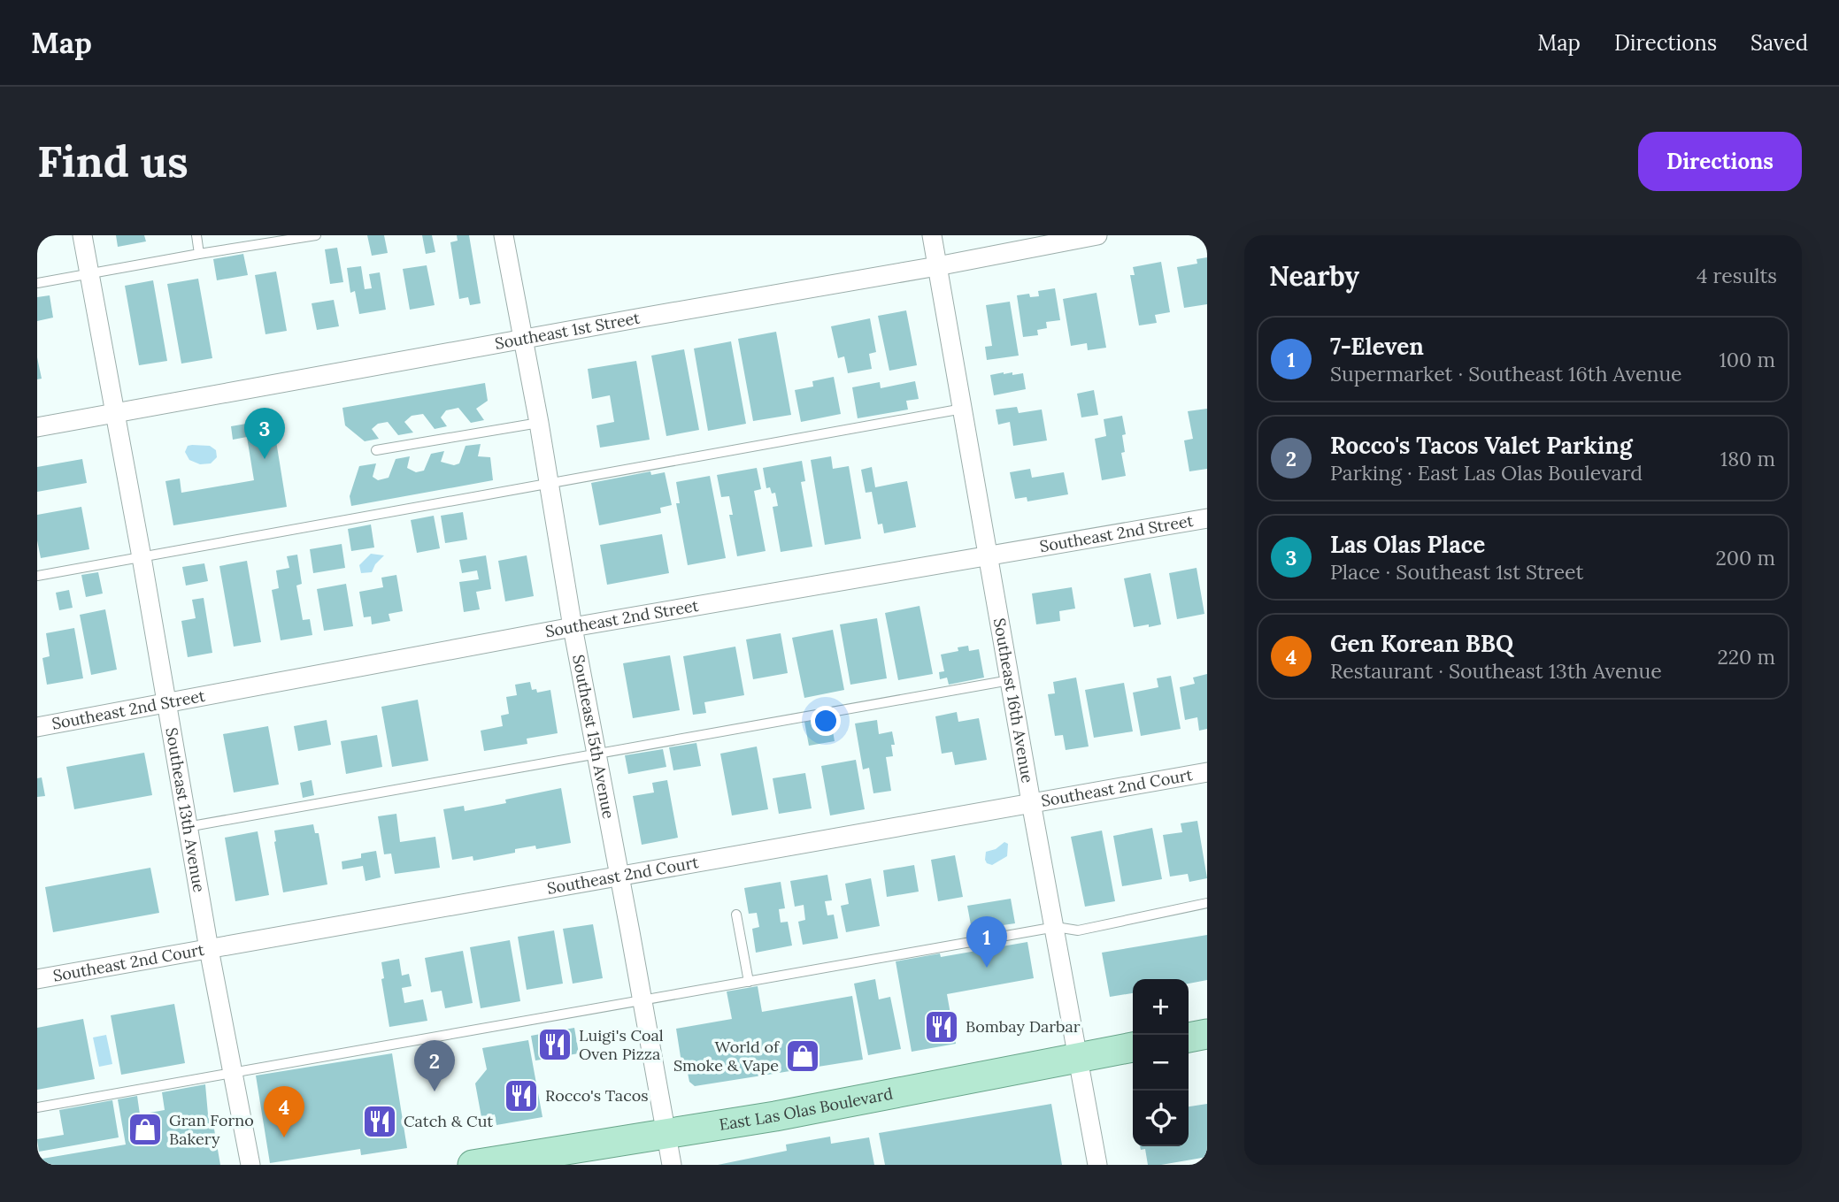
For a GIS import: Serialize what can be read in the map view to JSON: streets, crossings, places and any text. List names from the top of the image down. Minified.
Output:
{"streets":{"main road":["East Las Olas Boulevard"],"street":["Southeast 1st Street","Southeast 2nd Street","Southeast 16th Avenue","Southeast 15th Avenue","Southeast 2nd Court","Southeast 13th Avenue"]},"crossings":[["Southeast 1st Street","Southeast 16th Avenue"],["Southeast 1st Street","Southeast 15th Avenue"],["Southeast 1st Street","Southeast 13th Avenue"],["Southeast 2nd Street","Southeast 16th Avenue"],["Southeast 2nd Street","Southeast 15th Avenue"],["Southeast 2nd Street","Southeast 13th Avenue"],["Southeast 16th Avenue","Southeast 2nd Court"],["Southeast 16th Avenue","East Las Olas Boulevard"],["Southeast 15th Avenue","Southeast 2nd Court"],["Southeast 15th Avenue","East Las Olas Boulevard"],["Southeast 2nd Court","Southeast 13th Avenue"]],"places":{"restaurant":["Bombay Darbar","Luigi's Coal Oven Pizza","Rocco's Tacos","Catch & Cut"],"shop":["World of Smoke & Vape","Gran Forno Bakery"]},"page":{"header":"Map","nav":["Map","Directions","Saved"],"buttons":"Directions","title":"Find us","heading":["Nearby","4 results"],"list":[{"mark":"1","name":"7-Eleven","note":"Supermarket · Southeast 16th Avenue","value":"100 m"},{"mark":"2","name":"Rocco's Tacos Valet Parking","note":"Parking · East Las Olas Boulevard","value":"180 m"},{"mark":"3","name":"Las Olas Place","note":"Place · Southeast 1st Street","value":"200 m"},{"mark":"4","name":"Gen Korean BBQ","note":"Restaurant · Southeast 13th Avenue","value":"220 m"}],"pins":["3","1","2","4"],"map_buttons":["+","−"]}}
